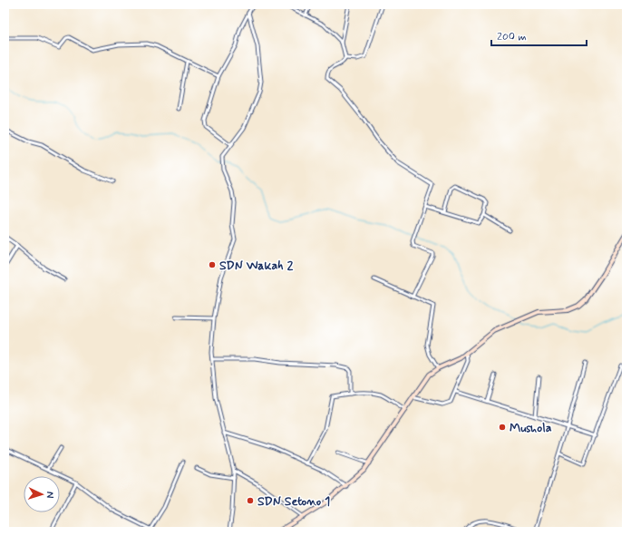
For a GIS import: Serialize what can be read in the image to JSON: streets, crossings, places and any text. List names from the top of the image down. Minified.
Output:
{"places":["SDN Wakah 2","Mushola","SDN Setono 1"],"scale_bar":"200 m","north":"right"}
